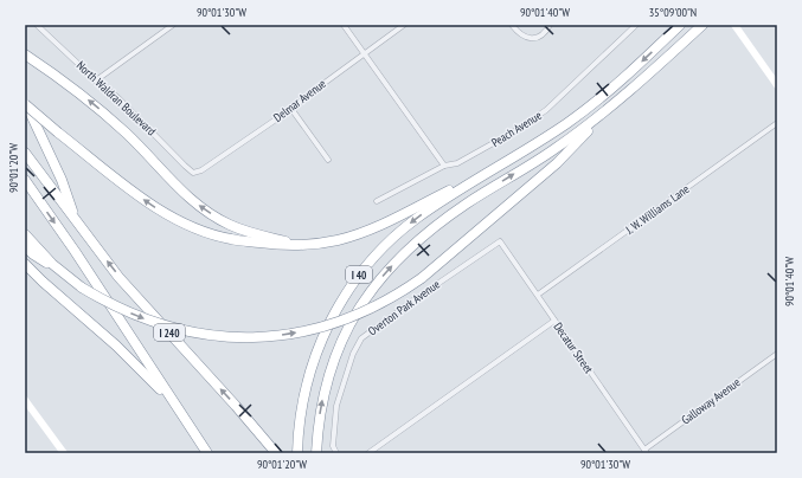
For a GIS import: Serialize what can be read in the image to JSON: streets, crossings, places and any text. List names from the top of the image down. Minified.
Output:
{"streets":{"highway":["I 40","I 240"],"street":["North Waldran Boulevard","Delmar Avenue","Peach Avenue","J. W. Williams Lane","Overton Park Avenue","Decatur Street","Galloway Avenue"]},"crossings":[["North Waldran Boulevard","Delmar Avenue"],["J. W. Williams Lane","Decatur Street"],["Overton Park Avenue","Decatur Street"],["Decatur Street","Galloway Avenue"]],"coordinates":["90°01'30\"W","90°01'40\"W","35°09'00\"N","90°01'20\"W"]}
